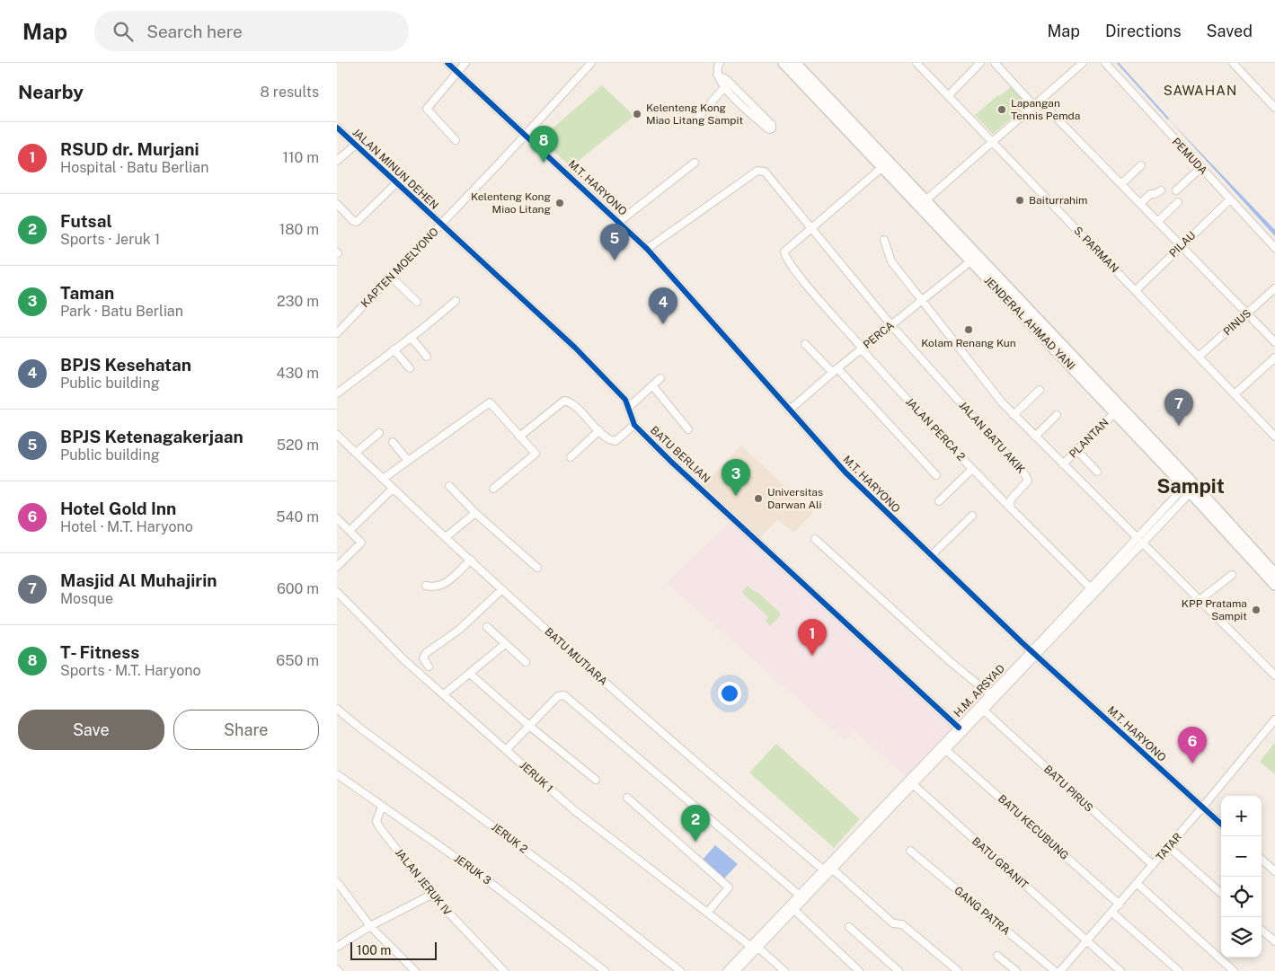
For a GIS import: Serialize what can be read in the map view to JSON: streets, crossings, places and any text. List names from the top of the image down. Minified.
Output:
{"streets":{"highway":["JENDERAL AHMAD YANI"],"street":["PEMUDA","JALAN MINUN DEHEN","M.T. HARYONO","PILAU","S. PARMAN","KAPTEN MOELYONO","PINUS","PERCA","JALAN PERCA 2","JALAN BATU AKIK","PLANTAN","BATU BERLIAN","BATU MUTIARA","H.M. ARSYAD","JERUK 1","BATU PIRUS","BATU KECUBUNG","JERUK 2","TATAR","BATU GRANIT","JERUK 3","JALAN JERUK IV","GANG PATRA"]},"crossings":[["PEMUDA","PILAU"],["JALAN MINUN DEHEN","KAPTEN MOELYONO"],["JALAN MINUN DEHEN","BATU BERLIAN"],["M.T. HARYONO","KAPTEN MOELYONO"],["M.T. HARYONO","PERCA"],["M.T. HARYONO","H.M. ARSYAD"],["M.T. HARYONO","TATAR"],["PILAU","S. PARMAN"],["S. PARMAN","PINUS"],["KAPTEN MOELYONO","BATU BERLIAN"],["JENDERAL AHMAD YANI","PERCA"],["JENDERAL AHMAD YANI","PLANTAN"],["JENDERAL AHMAD YANI","H.M. ARSYAD"],["PERCA","JALAN PERCA 2"],["PERCA","JALAN BATU AKIK"],["JALAN PERCA 2","JALAN BATU AKIK"],["BATU BERLIAN","H.M. ARSYAD"],["BATU MUTIARA","H.M. ARSYAD"],["H.M. ARSYAD","JERUK 1"],["H.M. ARSYAD","BATU PIRUS"],["H.M. ARSYAD","BATU KECUBUNG"],["H.M. ARSYAD","BATU GRANIT"],["BATU PIRUS","TATAR"],["BATU KECUBUNG","TATAR"],["TATAR","BATU GRANIT"],["JERUK 3","JALAN JERUK IV"]],"districts":["SAWAHAN","Sampit"],"places":["Lapangan Tennis Pemda","Kelenteng Kong Miao Litang Sampit","Baiturrahim","Kelenteng Kong Miao Litang","Kolam Renang Kun","Universitas Darwan Ali","KPP Pratama Sampit"],"scale_bar":"100 m","page":{"header":"Map","search":"Search here","nav":["Map","Directions","Saved"],"heading":["Nearby","8 results"],"list":[{"mark":"1","name":"RSUD dr. Murjani","note":"Hospital · Batu Berlian","value":"110 m"},{"mark":"2","name":"Futsal","note":"Sports · Jeruk 1","value":"180 m"},{"mark":"3","name":"Taman","note":"Park · Batu Berlian","value":"230 m"},{"mark":"4","name":"BPJS Kesehatan","note":"Public building","value":"430 m"},{"mark":"5","name":"BPJS Ketenagakerjaan","note":"Public building","value":"520 m"},{"mark":"6","name":"Hotel Gold Inn","note":"Hotel · M.T. Haryono","value":"540 m"},{"mark":"7","name":"Masjid Al Muhajirin","note":"Mosque","value":"600 m"},{"mark":"8","name":"T- Fitness","note":"Sports · M.T. Haryono","value":"650 m"}],"pins":["8","5","4","7","3","1","6","2"],"buttons":["Save","Share"],"map_buttons":["+","−"],"scale":"100 m"}}
